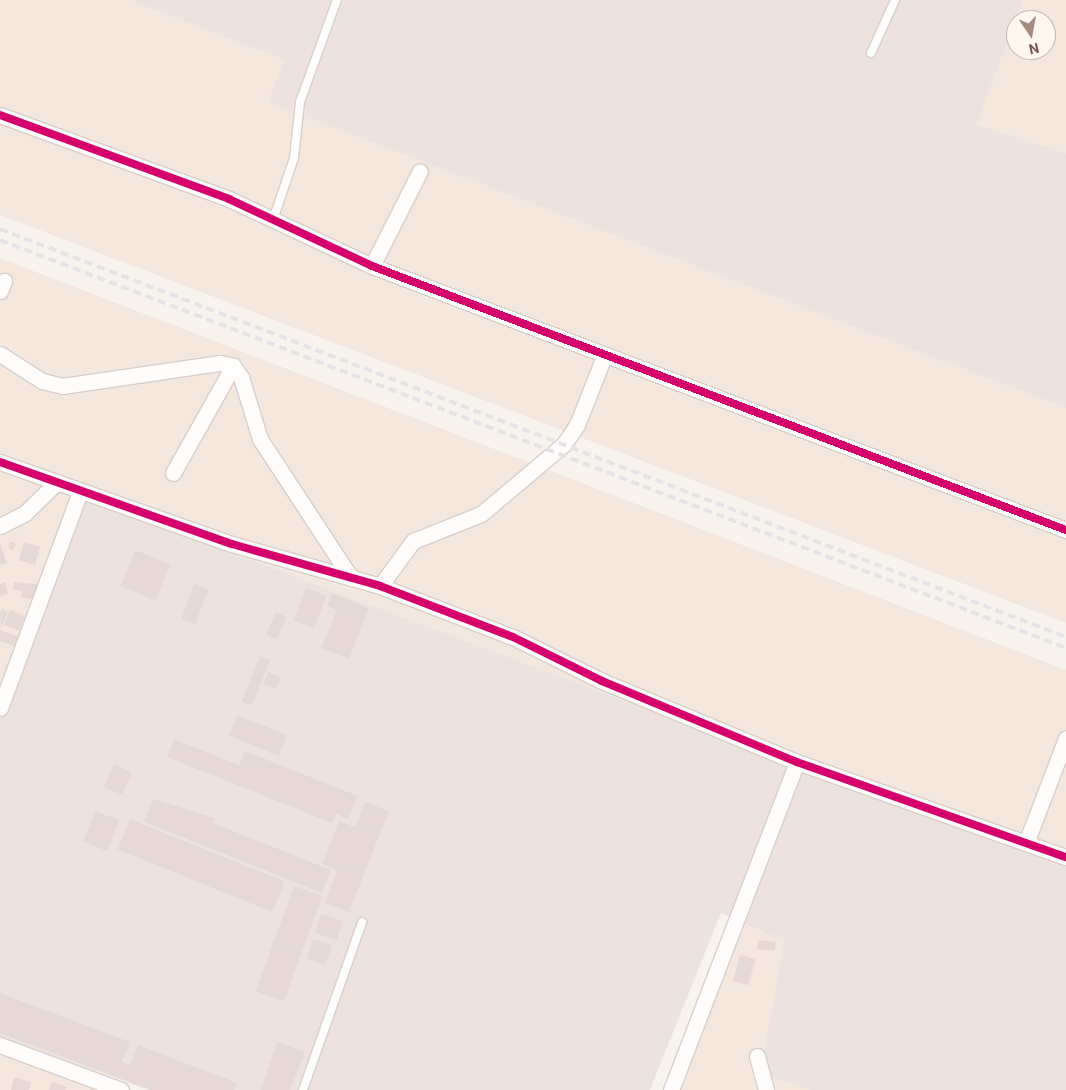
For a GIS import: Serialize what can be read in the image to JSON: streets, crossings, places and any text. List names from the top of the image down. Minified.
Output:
{"north":"bottom"}
